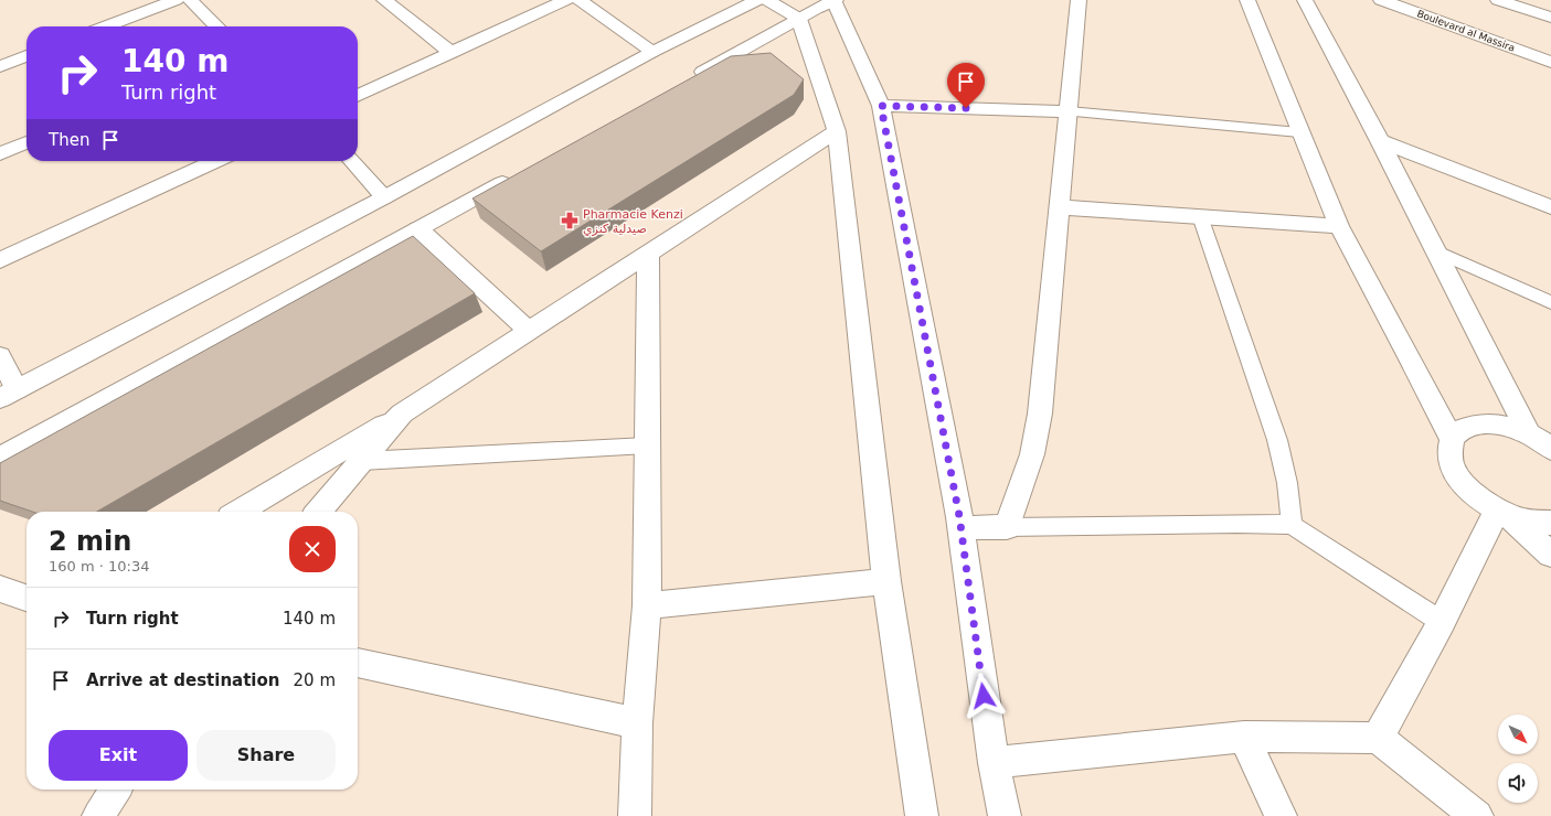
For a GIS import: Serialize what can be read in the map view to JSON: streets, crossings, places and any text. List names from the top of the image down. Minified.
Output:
{"streets":{"street":["Boulevard al Massira"]},"places":{"pharmacy":["Pharmacie Kenzi صيدلية كنزي"]},"north":"bottom right","page":{"turn":["140 m","Turn right"],"then":"Then","heading":["2 min","160 m · 10:34"],"list":[{"name":"Turn right","value":"140 m"},{"name":"Arrive at destination","value":"20 m"}],"buttons":["Exit","Share"]}}
